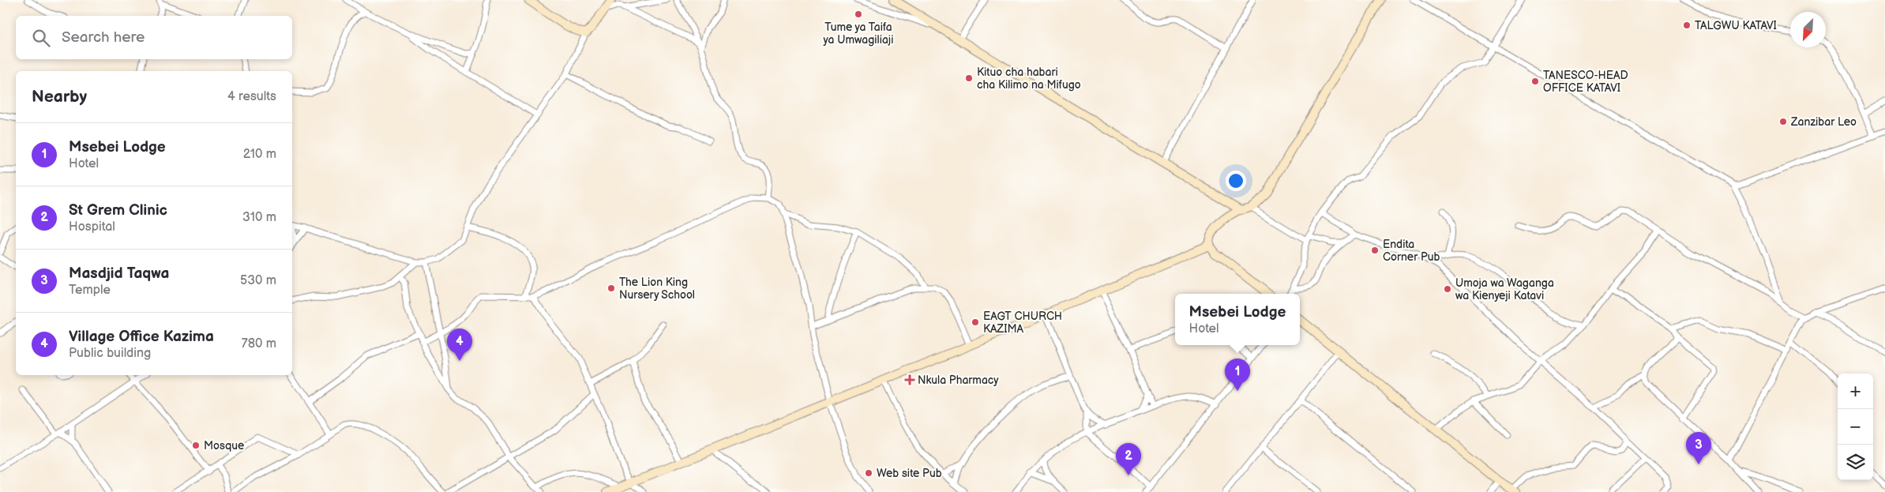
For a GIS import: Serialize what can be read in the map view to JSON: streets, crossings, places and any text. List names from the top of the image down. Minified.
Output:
{"places":{"other":["Tume ya Taifa ya Umwagiliaji","TALGWU KATAVI","Kituo cha habari cha Kilimo na Mifugo","TANESCO-HEAD OFFICE KATAVI","Zanzibar Leo","Endita Corner Pub","The Lion King Nursery School","Umoja wa Waganga wa Kienyeji Katavi","EAGT CHURCH KAZIMA","Mosque","Web site Pub"],"health":["Nkula Pharmacy"]},"north":"bottom left","page":{"search":"Search here","heading":["Nearby","4 results"],"list":[{"mark":"1","name":"Msebei Lodge","note":"Hotel","value":"210 m"},{"mark":"2","name":"St Grem Clinic","note":"Hospital","value":"310 m"},{"mark":"3","name":"Masdjid Taqwa","note":"Temple","value":"530 m"},{"mark":"4","name":"Village Office Kazima","note":"Public building","value":"780 m"}],"popup":["Msebei Lodge","Hotel"],"pins":["4","1","3","2"],"map_buttons":["+","−"]}}
